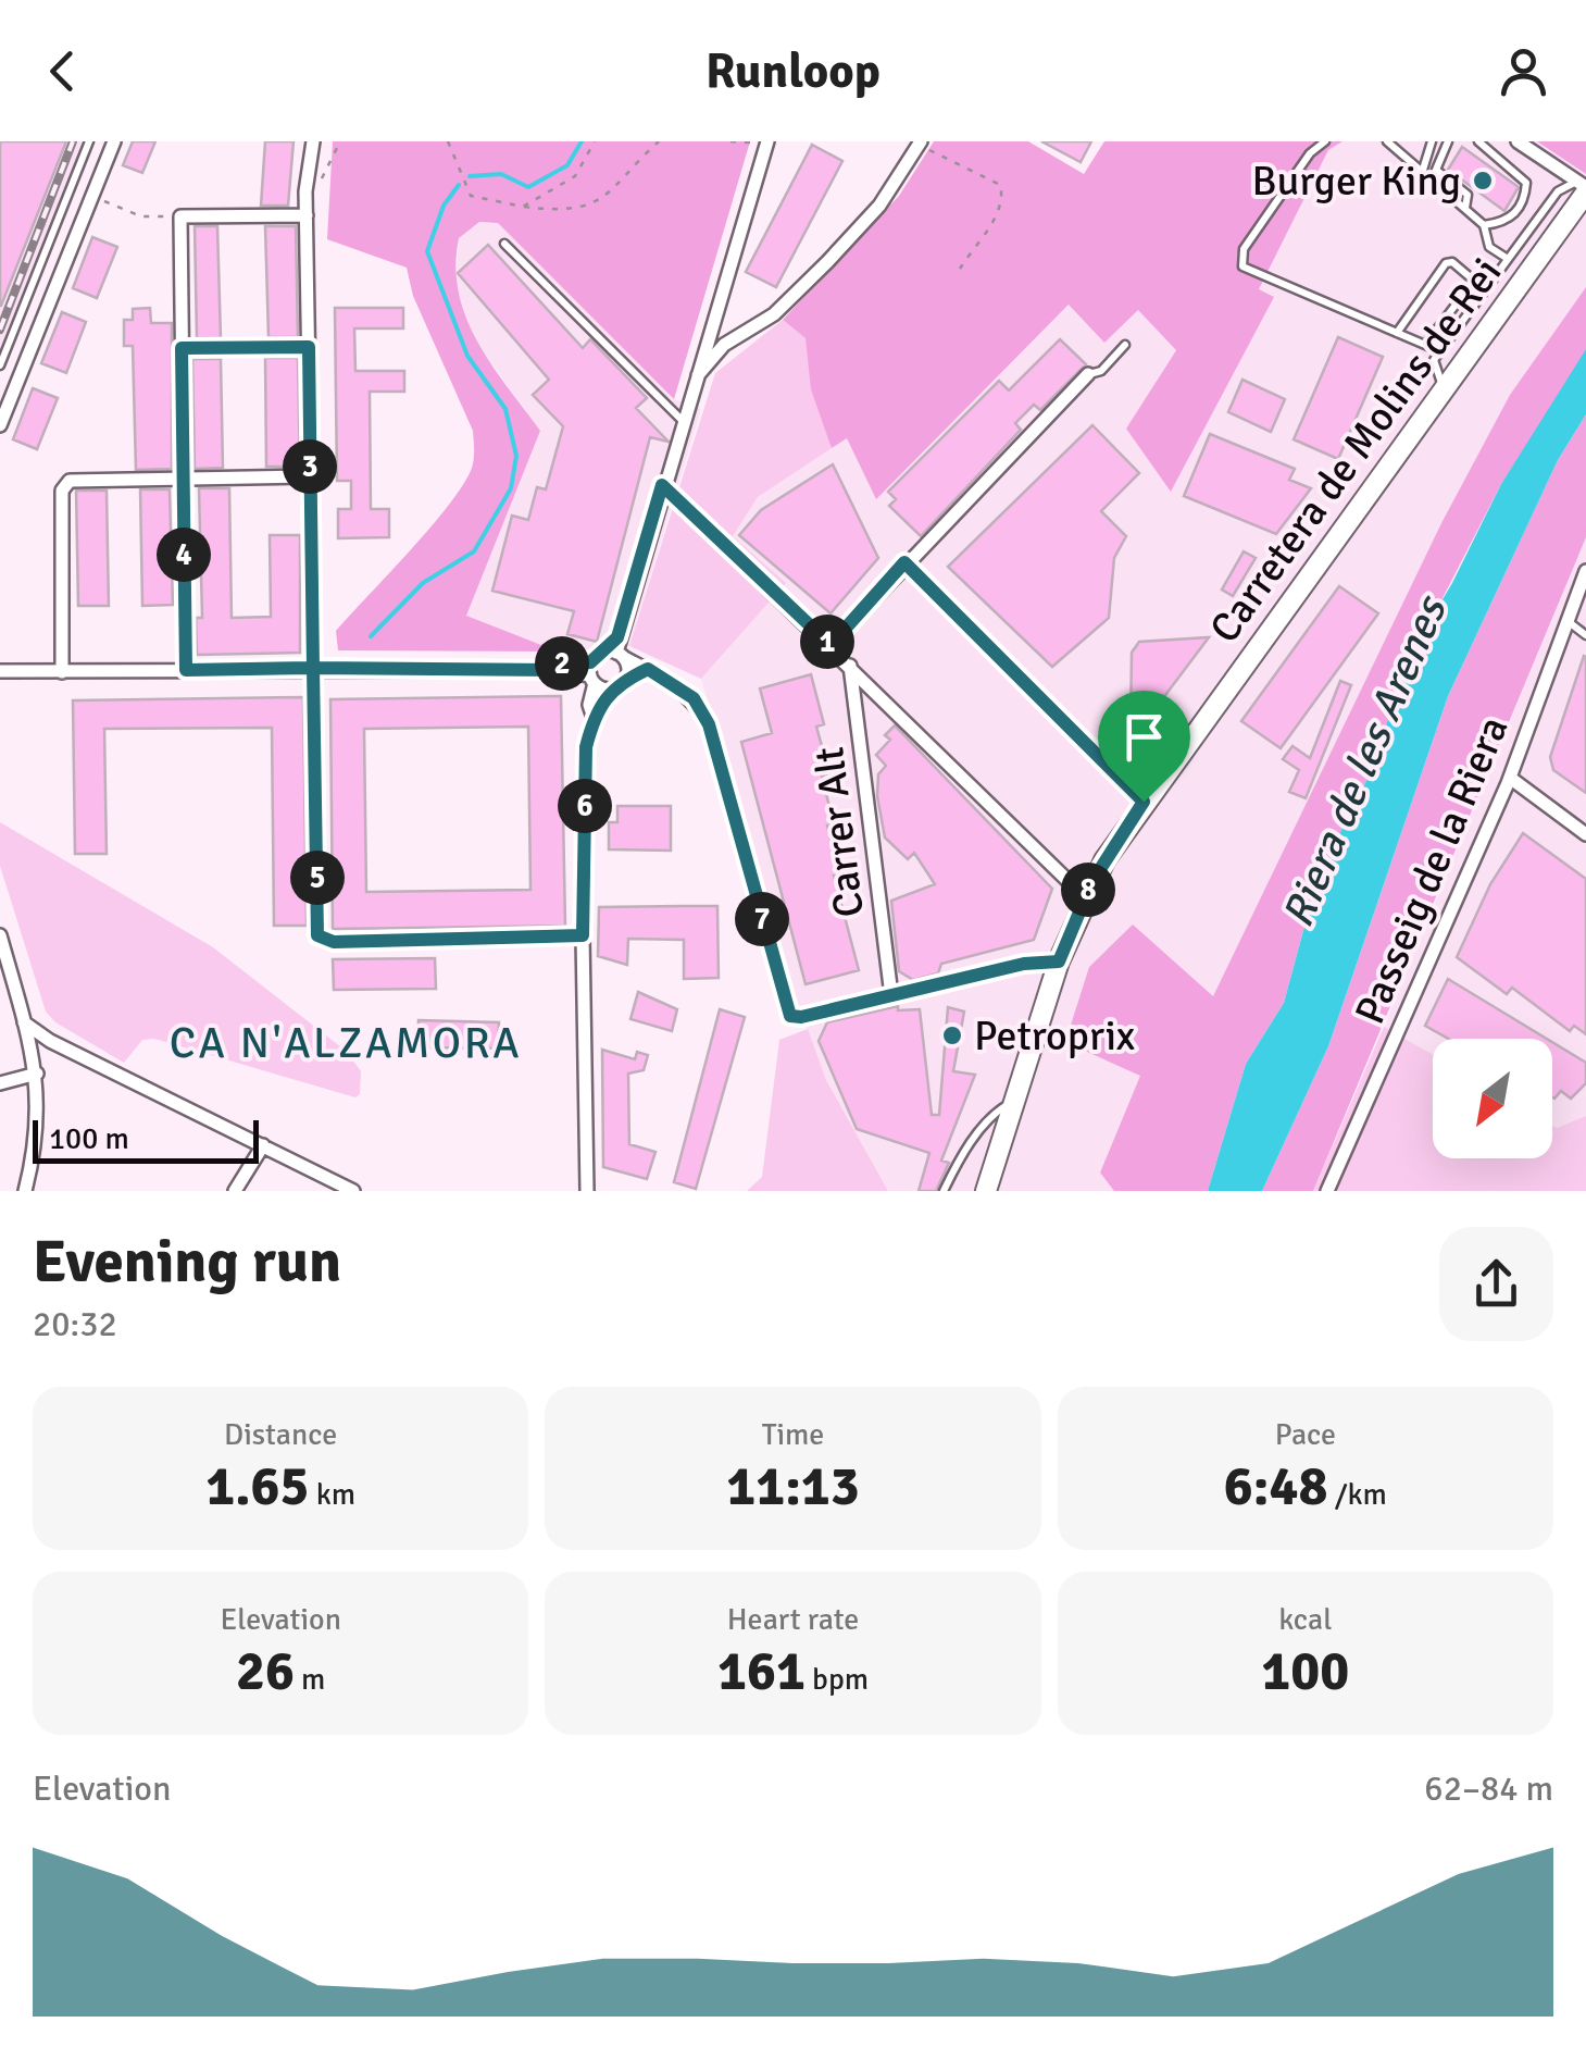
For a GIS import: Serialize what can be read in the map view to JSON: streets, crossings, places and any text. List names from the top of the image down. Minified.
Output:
{"streets":{"main road":["Carretera de Molins de Rei"],"street":["Carrer Alt","Passeig de la Riera"]},"districts":["CA N'ALZAMORA"],"water":["Riera de les Arenes"],"places":["Burger King","Petroprix"],"scale_bar":"100 m","north":"bottom left","page":{"header":"Runloop","pins":["3","4","1","2","6","5","8","7"],"scale":"100 m","heading":["Evening run","20:32"],"stats":[["Distance","1.65 km"],["Time","11:13"],["Pace","6:48 /km"],["Elevation","26 m"],["Heart rate","161 bpm"],["kcal","100"]],"chart":["Elevation","62–84 m"]}}
